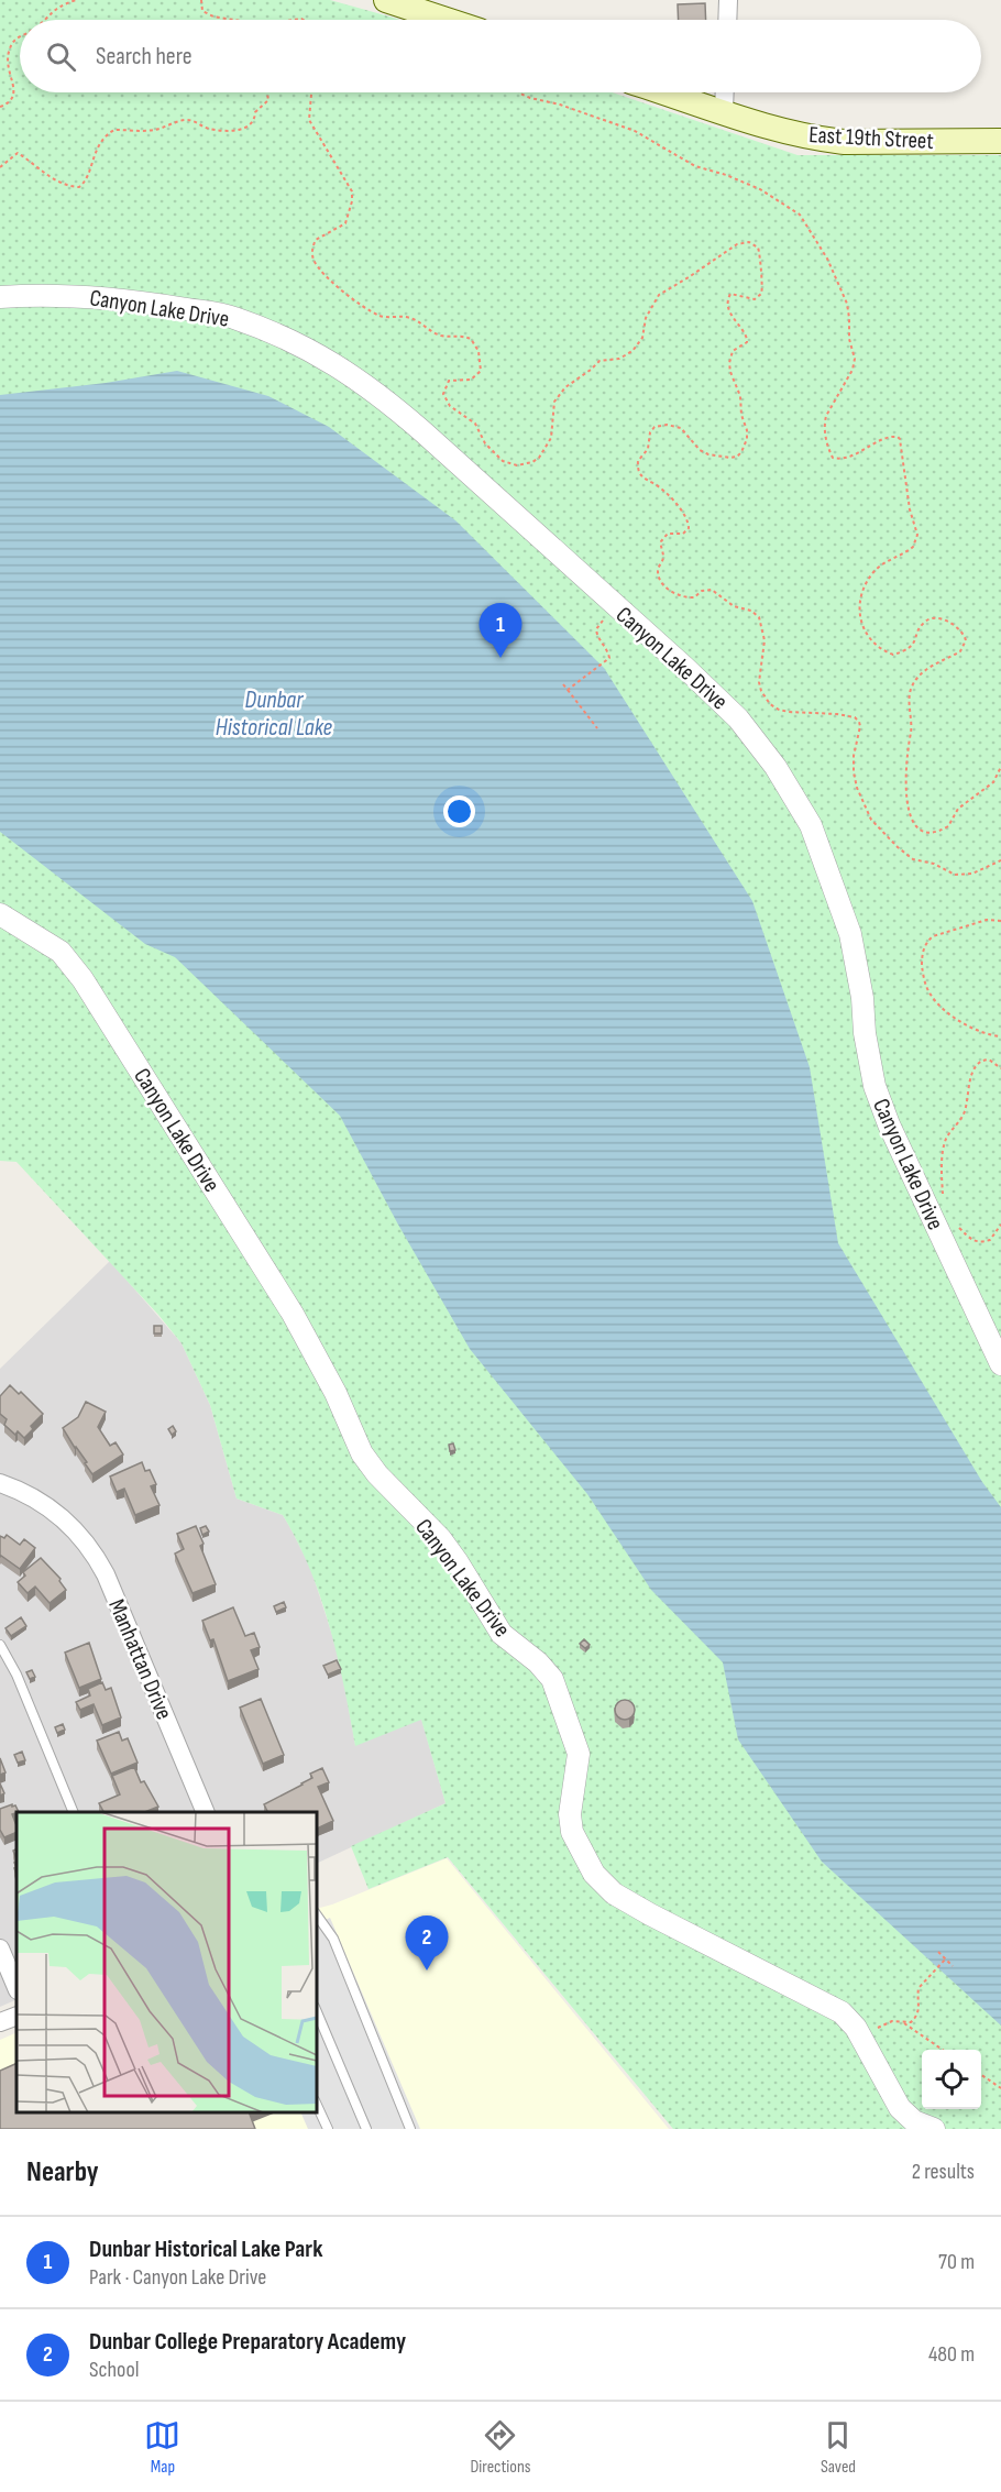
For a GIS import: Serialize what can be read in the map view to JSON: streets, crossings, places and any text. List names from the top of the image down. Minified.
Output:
{"streets":{"main road":["East 19th Street"],"street":["Canyon Lake Drive","Manhattan Drive"]},"water":["Dunbar Historical Lake"],"page":{"search":"Search here","pins":["1","2"],"heading":["Nearby","2 results"],"list":[{"mark":"1","name":"Dunbar Historical Lake Park","note":"Park · Canyon Lake Drive","value":"70 m"},{"mark":"2","name":"Dunbar College Preparatory Academy","note":"School","value":"480 m"}],"nav":["Map","Directions","Saved"]}}
